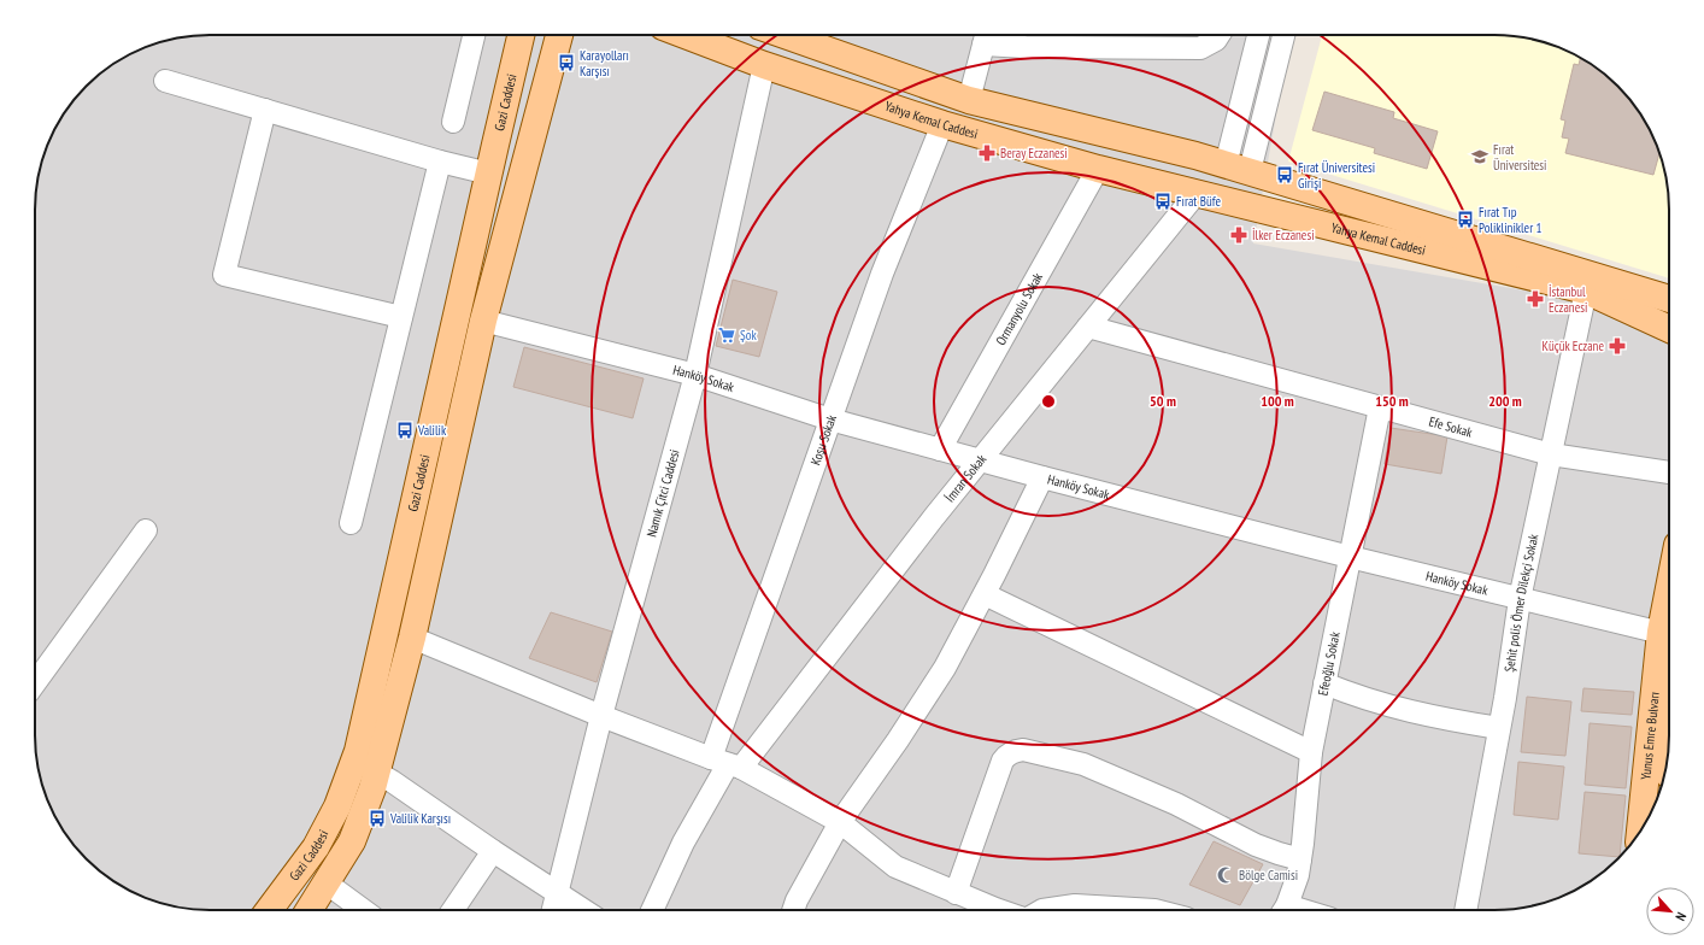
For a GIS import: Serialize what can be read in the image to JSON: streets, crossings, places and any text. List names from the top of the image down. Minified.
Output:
{"streets":{"main road":["Gazi Caddesi","Yahya Kemal Caddesi","Yunus Emre Bulvarı"],"street":["Ormanyolu Sokak","Hanköy Sokak","Efe Sokak","Koşu Sokak","İmran Sokak","Namık Çitci Caddesi","Şehit polis Ömer Dilekçi Sokak","Efeoğlu Sokak"]},"crossings":[["Gazi Caddesi","Hanköy Sokak"],["Yahya Kemal Caddesi","Ormanyolu Sokak"],["Yahya Kemal Caddesi","Koşu Sokak"],["Yahya Kemal Caddesi","İmran Sokak"],["Yahya Kemal Caddesi","Namık Çitci Caddesi"],["Yahya Kemal Caddesi","Şehit polis Ömer Dilekçi Sokak"],["Ormanyolu Sokak","Hanköy Sokak"],["Hanköy Sokak","Koşu Sokak"],["Hanköy Sokak","İmran Sokak"],["Hanköy Sokak","Namık Çitci Caddesi"],["Hanköy Sokak","Şehit polis Ömer Dilekçi Sokak"],["Hanköy Sokak","Efeoğlu Sokak"],["Efe Sokak","İmran Sokak"],["Efe Sokak","Şehit polis Ömer Dilekçi Sokak"],["Efe Sokak","Efeoğlu Sokak"],["Koşu Sokak","İmran Sokak"]],"places":{"bus stop":["Karayolları Karşısı","Fırat Üniversitesi Girişi","Fırat Büfe","Fırat Tıp Poliklinikler 1","Valilik","Valilik Karşısı"],"pharmacy":["Beray Eczanesi","İlker Eczanesi","İstanbul Eczanesi","Küçük Eczane"],"school or university":["Fırat Üniversitesi"],"supermarket":["Şok"],"mosque":["Bölge Camisi"]},"north":"bottom right","rings":["50 m","100 m","150 m","200 m"]}
